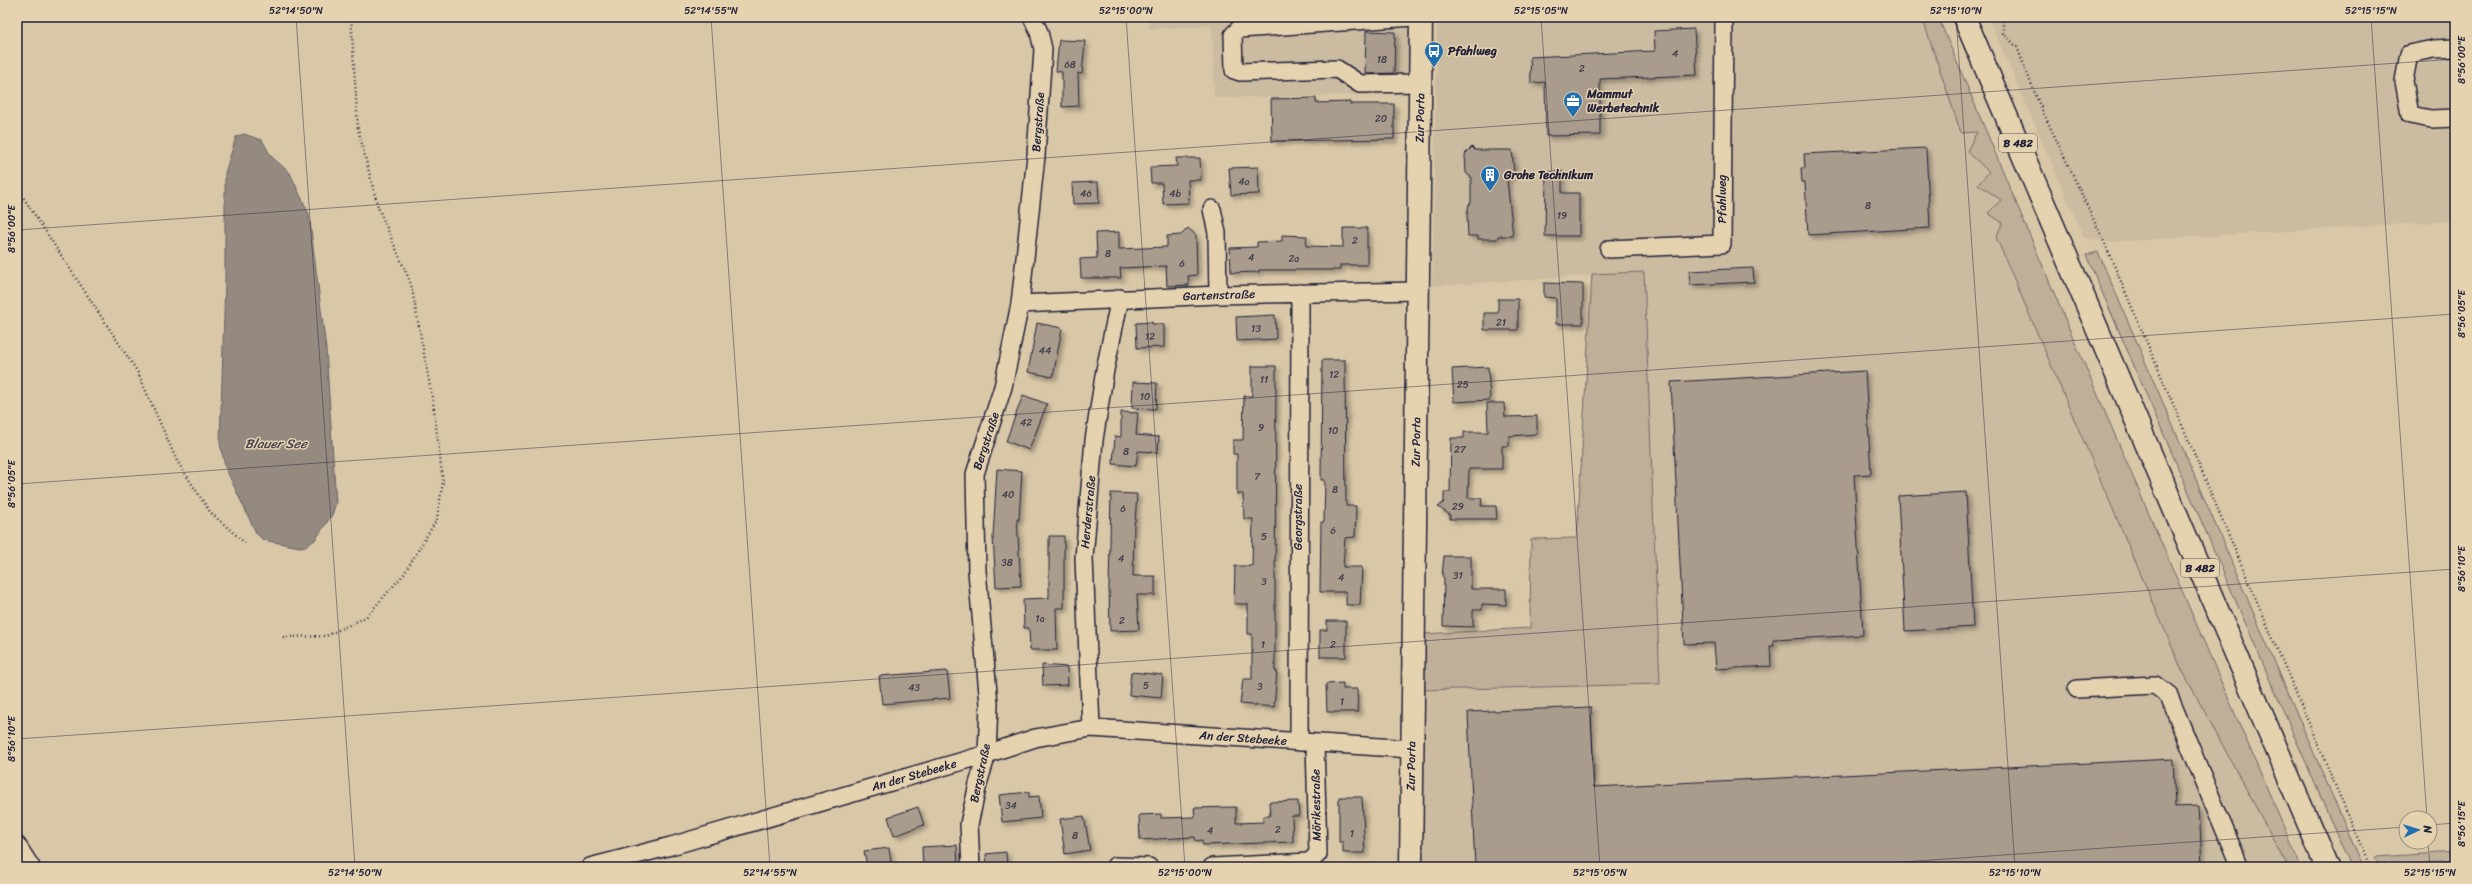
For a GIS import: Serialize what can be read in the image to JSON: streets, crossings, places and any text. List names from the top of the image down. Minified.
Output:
{"streets":{"main road":["Zur Porta","B 482"],"street":["Bergstraße","Pfahlweg","Gartenstraße","Herderstraße","Georgstraße","An der Stebeeke","Mörikestraße"]},"crossings":[["Zur Porta","Gartenstraße"],["Zur Porta","An der Stebeeke"],["Bergstraße","Gartenstraße"],["Bergstraße","An der Stebeeke"],["Gartenstraße","Herderstraße"],["Gartenstraße","Georgstraße"],["Herderstraße","An der Stebeeke"],["Georgstraße","An der Stebeeke"],["Georgstraße","Mörikestraße"],["An der Stebeeke","Mörikestraße"]],"water":["Blauer See"],"places":{"bus stop":["Pfahlweg"],"office":["Mammut Werbetechnik"],"building":["Grohe Technikum"]},"house_numbers":["4","18","68","2","20","4a","46","4b","8","19","2","8","4","2a","6","21","13","12","44","12","11","25","10","42","9","10","27","8","7","8","40","29","6","6","5","4","38","31","4","3","1a","2","1","2","5","3","43","1","34","2","4","1","8"],"north":"right","coordinates":["52°14'50\"N","52°14'55\"N","52°15'00\"N","52°15'05\"N","52°15'10\"N","52°15'15\"N","8°56'00\"E","8°56'05\"E","8°56'10\"E","8°56'15\"E"]}
